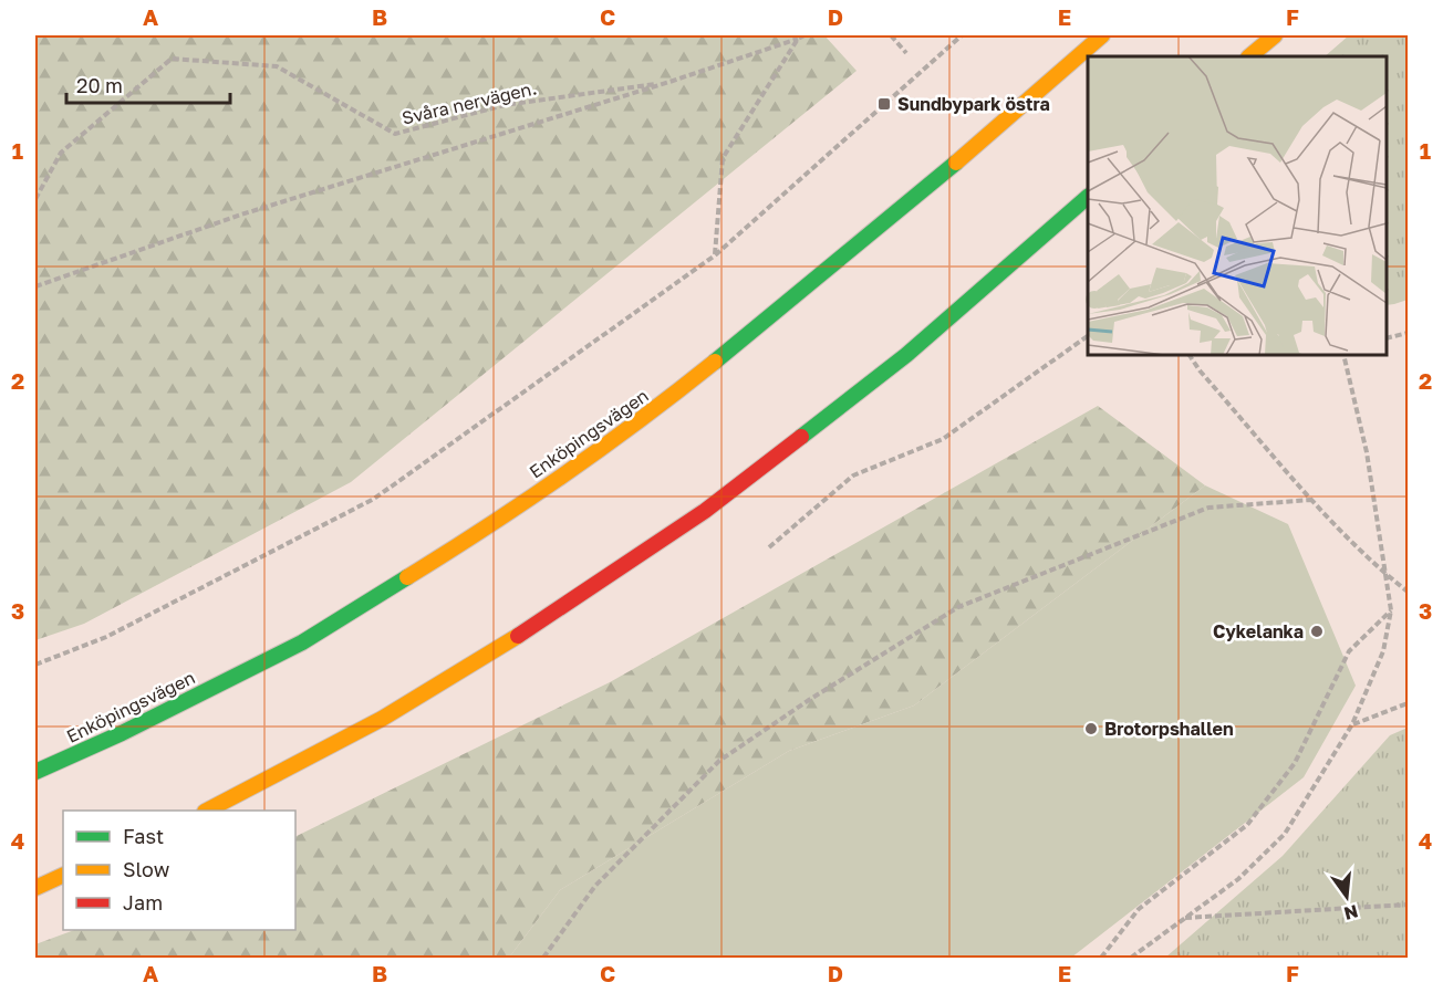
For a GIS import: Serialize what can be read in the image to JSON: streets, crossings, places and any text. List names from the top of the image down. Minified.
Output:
{"streets":{"main road":["Enköpingsvägen"],"path":["Svåra nervägen."]},"places":{"transit":["Sundbypark östra"],"other":["Cykelanka","Brotorpshallen"]},"legend":["Fast","Slow","Jam"],"scale_bar":"20 m","north":"bottom","grid":{"columns":["A","B","C","D","E","F"],"rows":["1","2","3","4"]}}
